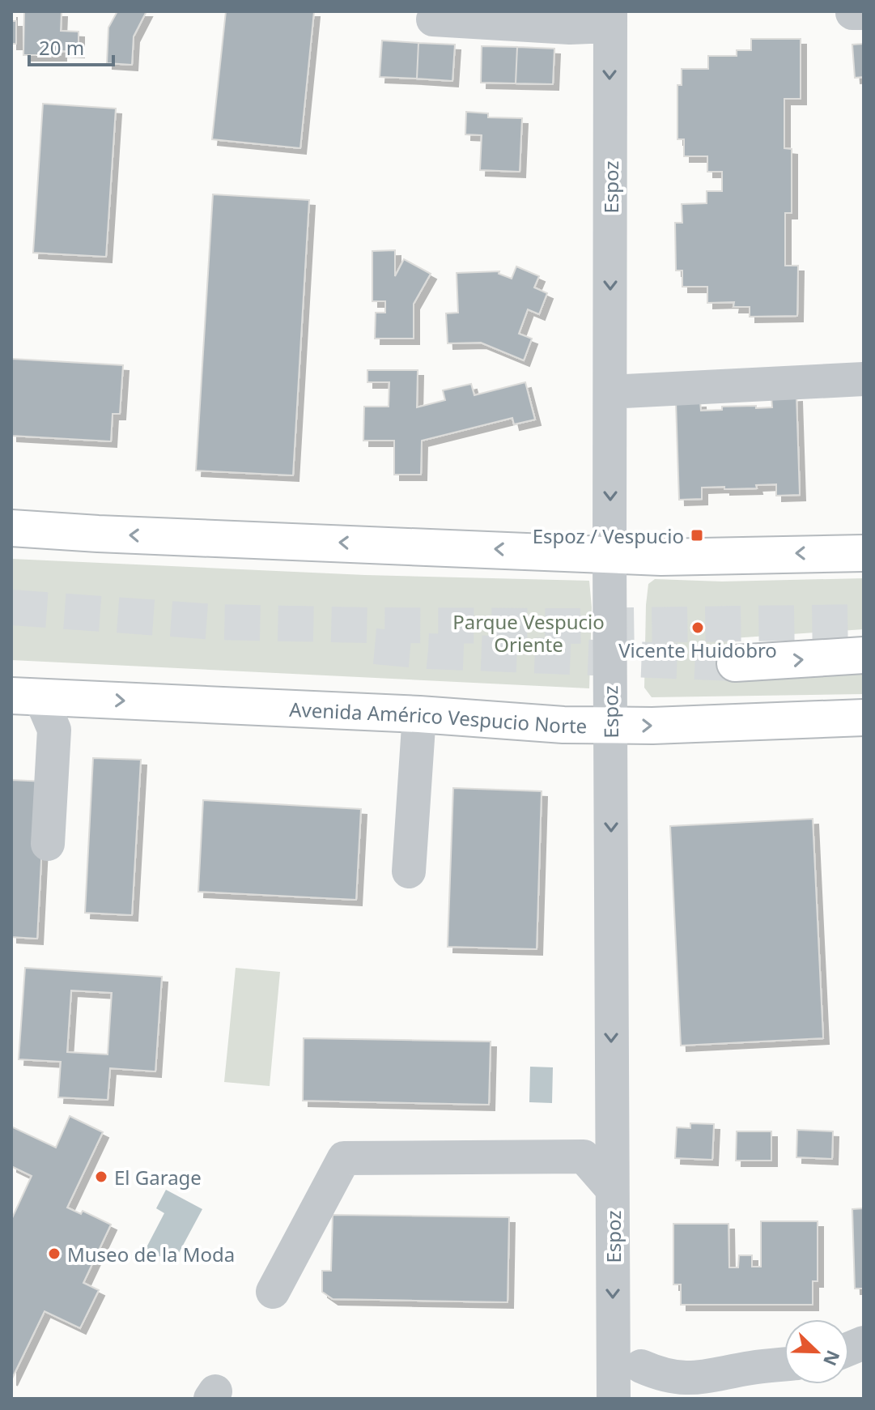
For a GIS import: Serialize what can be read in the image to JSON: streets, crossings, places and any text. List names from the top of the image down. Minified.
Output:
{"streets":{"main road":["Avenida Américo Vespucio Norte"],"street":["Espoz"]},"crossings":[["Espoz","Avenida Américo Vespucio Norte"]],"one_way":["Espoz"],"parks":["Parque Vespucio Oriente"],"places":{"transit":["Espoz / Vespucio"],"other":["Vicente Huidobro","El Garage","Museo de la Moda"]},"scale_bar":"20 m","north":"bottom right"}
